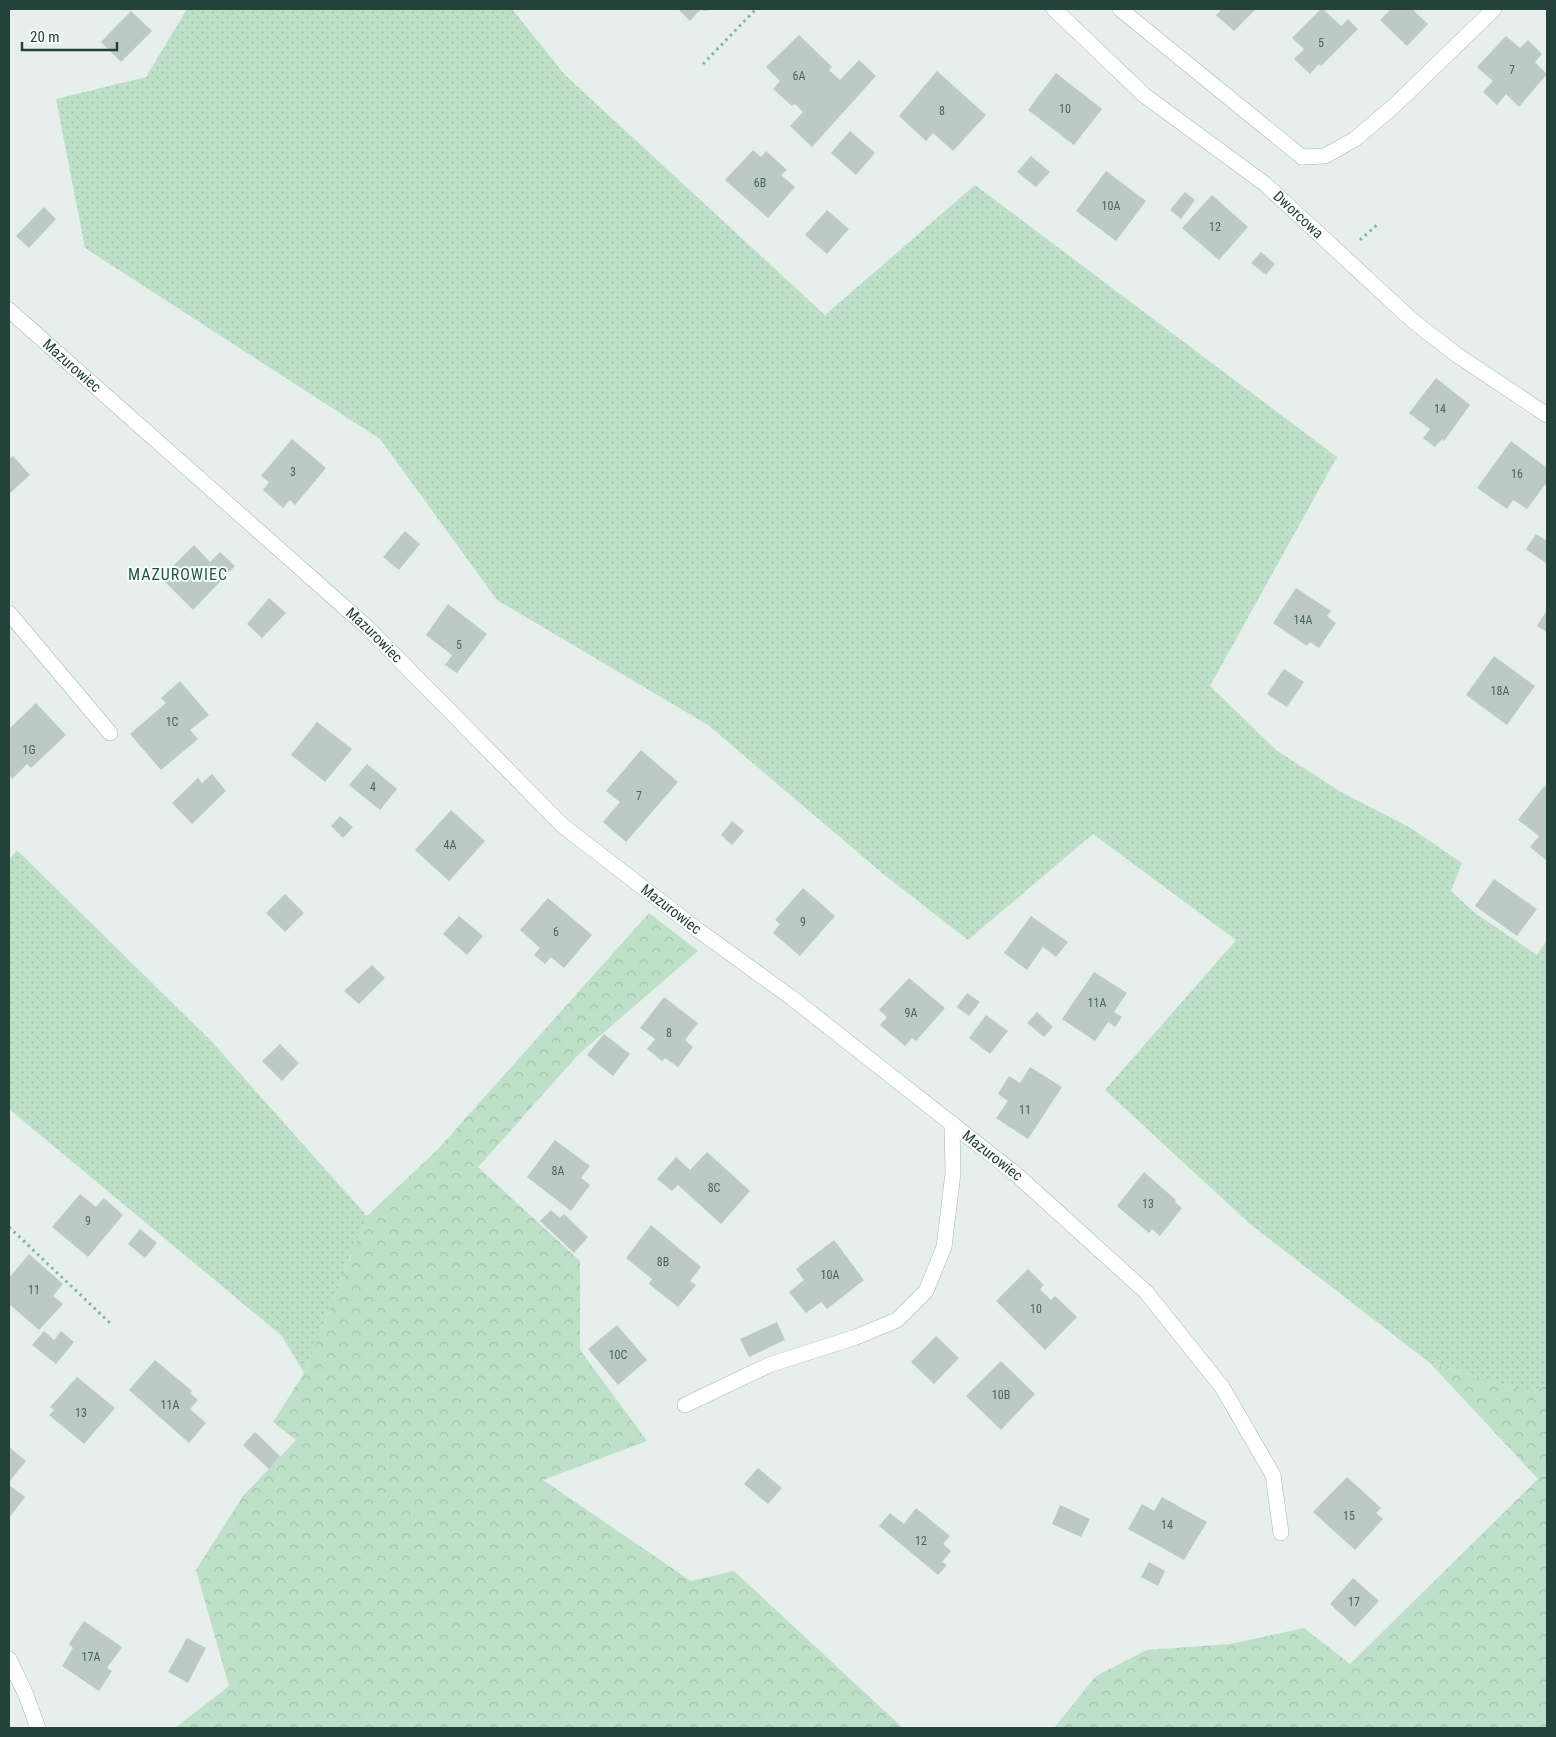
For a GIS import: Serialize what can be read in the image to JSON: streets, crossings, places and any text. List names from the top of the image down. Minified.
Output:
{"streets":{"street":["Dworcowa","Mazurowiec"]},"districts":["MAZUROWIEC"],"house_numbers":["5","7","6A","10","8","6B","10A","12","14","3","16","14A","5","18A","1C","1G","4","7","4A","9","6","11A","9A","8","11","8A","8C","13","9","8B","10A","11","10","10C","10B","11A","13","15","14","12","17","17A"],"scale_bar":"20 m"}
